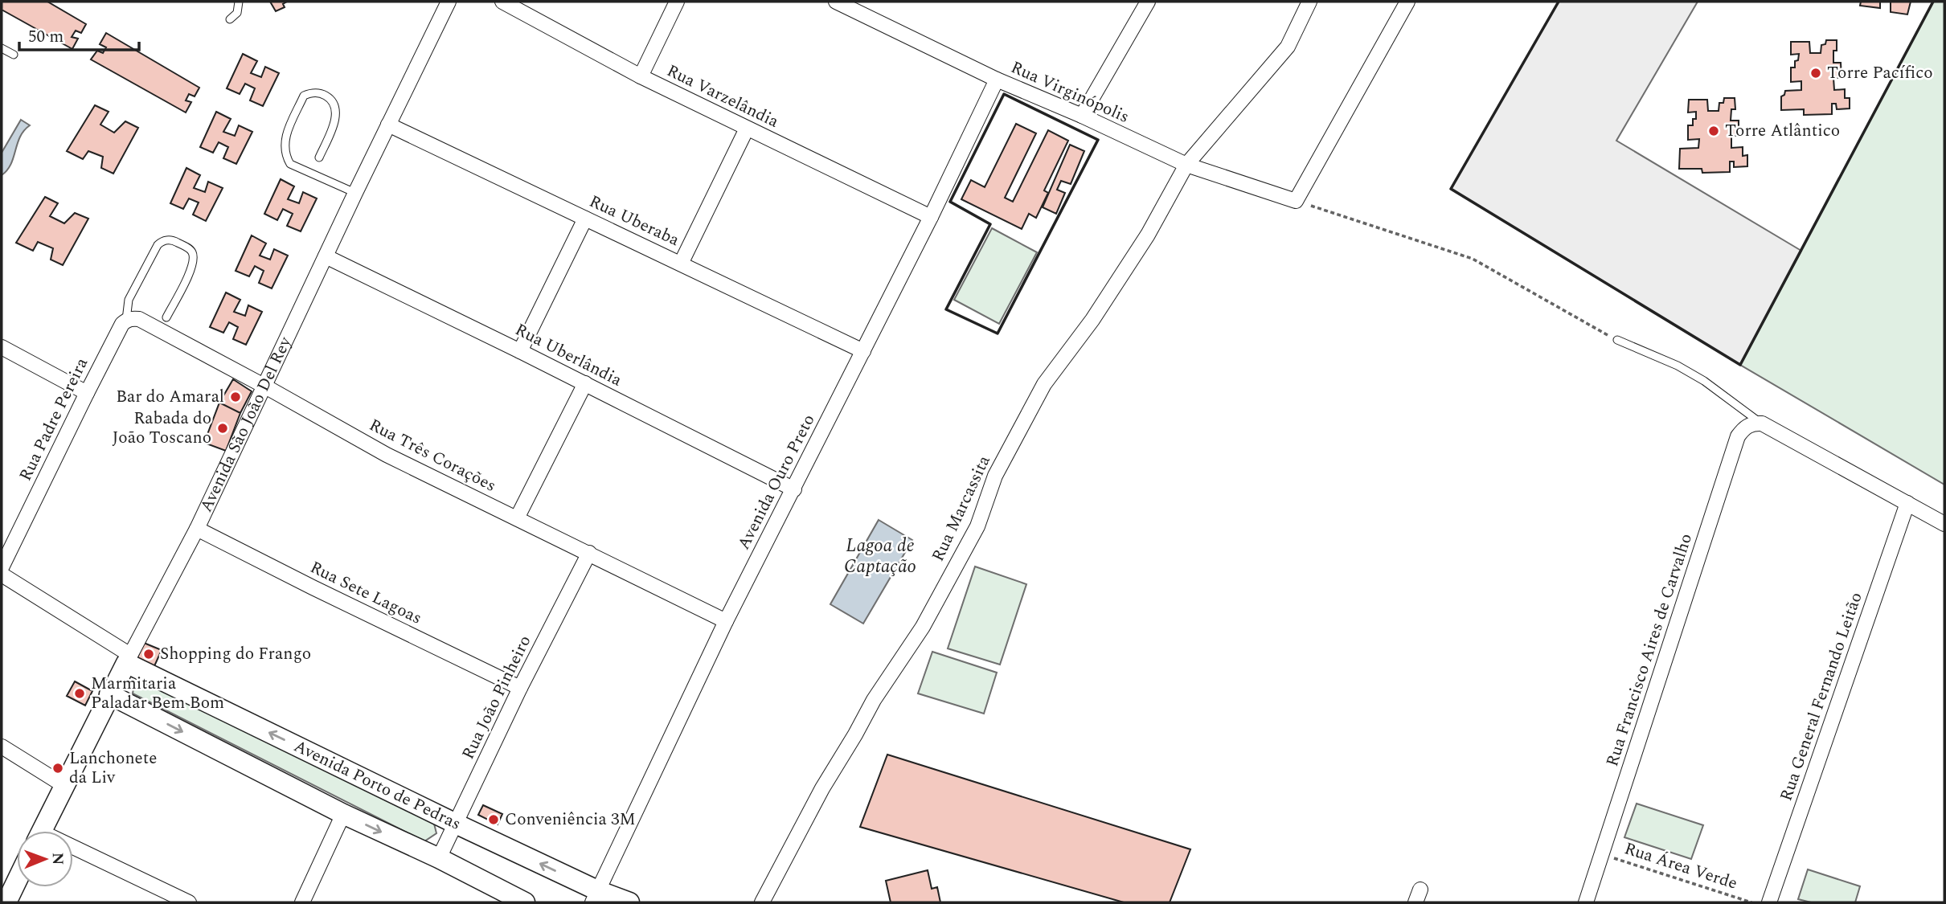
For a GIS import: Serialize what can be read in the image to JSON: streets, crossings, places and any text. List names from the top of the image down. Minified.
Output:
{"streets":{"main road":["Avenida São João Del Rey","Avenida Porto de Pedras"],"street":["Rua Virginópolis","Rua Varzelândia","Rua Uberaba","Rua Uberlândia","Rua Padre Pereira","Rua Três Corações","Avenida Ouro Preto","Rua Marcassita","Rua Sete Lagoas","Rua Francisco Aires de Carvalho","Rua General Fernando Leitão","Rua João Pinheiro"],"path":["Rua Área Verde"]},"crossings":[["Rua Virginópolis","Avenida Ouro Preto"],["Rua Virginópolis","Rua Marcassita"],["Rua Varzelândia","Avenida Ouro Preto"],["Rua Uberaba","Avenida São João Del Rey"],["Rua Uberaba","Avenida Ouro Preto"],["Rua Uberlândia","Avenida São João Del Rey"],["Rua Uberlândia","Avenida Ouro Preto"],["Rua Padre Pereira","Rua Três Corações"],["Avenida São João Del Rey","Rua Três Corações"],["Avenida São João Del Rey","Rua Sete Lagoas"],["Avenida São João Del Rey","Avenida Porto de Pedras"],["Rua Três Corações","Avenida Ouro Preto"],["Rua Três Corações","Rua João Pinheiro"],["Avenida Ouro Preto","Avenida Porto de Pedras"],["Rua Sete Lagoas","Rua João Pinheiro"],["Rua Francisco Aires de Carvalho","Rua Área Verde"],["Rua João Pinheiro","Avenida Porto de Pedras"]],"water":["Lagoa de Captação"],"places":["Torre Pacífico","Torre Atlântico","Bar do Amaral","Rabada do João Toscano","Shopping do Frango","Marmitaria Paladar Bem Bom","Lanchonete da Liv","Conveniência 3M"],"scale_bar":"50 m","north":"right"}
